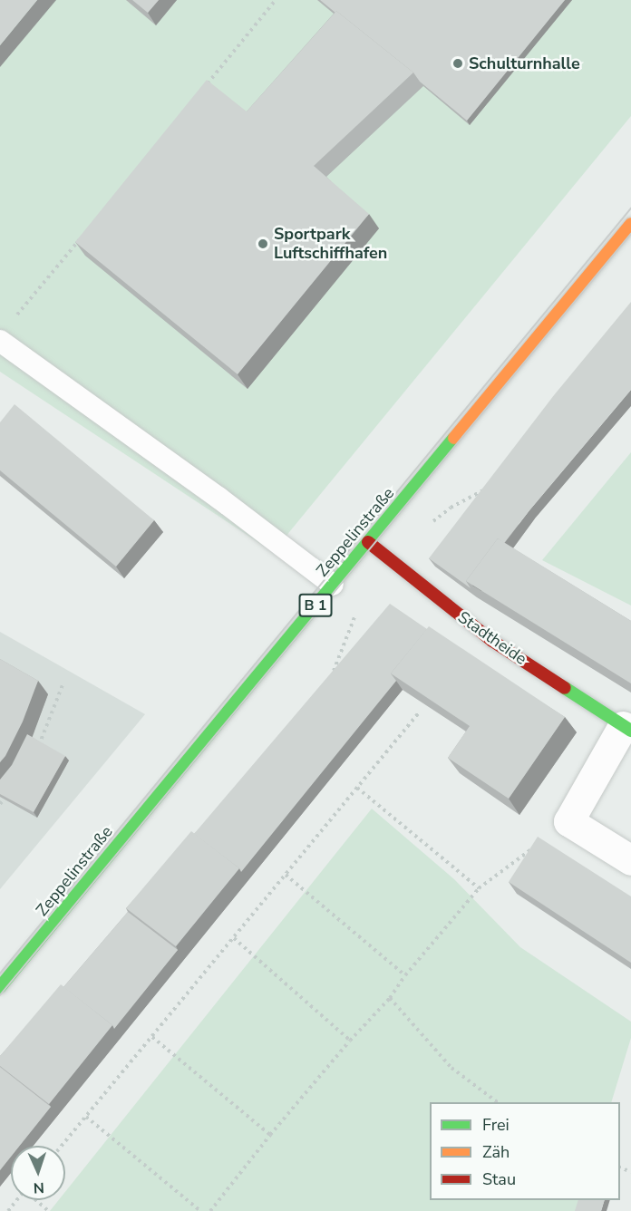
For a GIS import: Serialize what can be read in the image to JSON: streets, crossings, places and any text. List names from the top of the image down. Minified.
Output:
{"streets":{"main road":["Zeppelinstraße","B 1","Stadtheide"]},"crossings":[["Zeppelinstraße","Stadtheide"]],"places":["Schulturnhalle","Sportpark Luftschiffhafen"],"legend":["Frei","Zäh","Stau"],"north":"bottom"}
